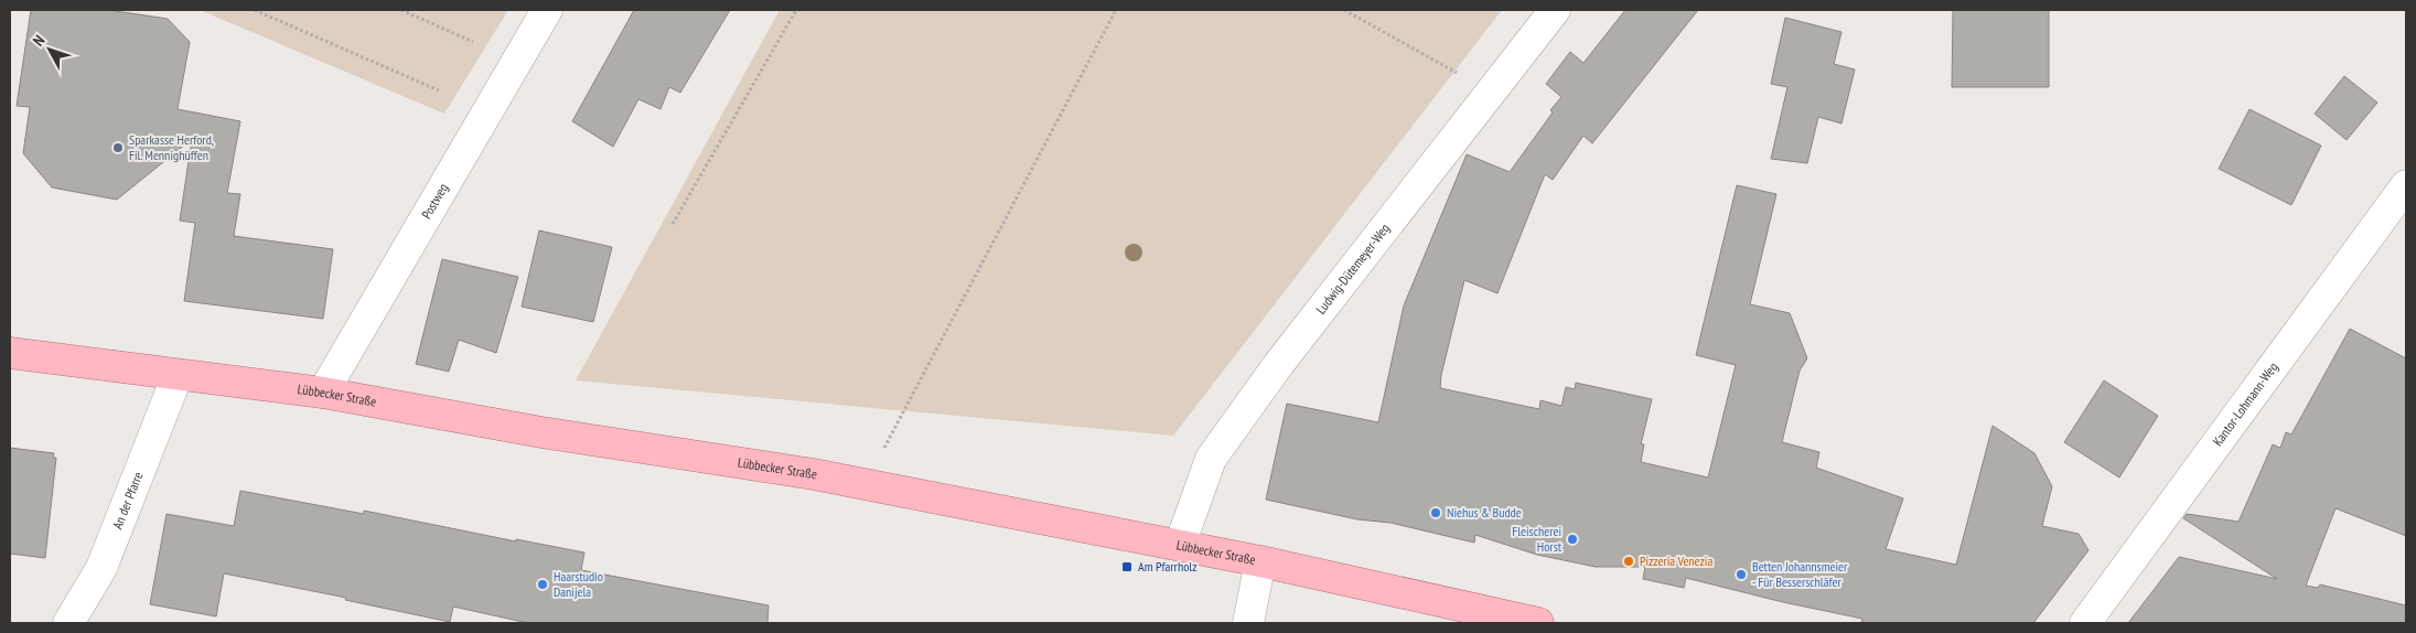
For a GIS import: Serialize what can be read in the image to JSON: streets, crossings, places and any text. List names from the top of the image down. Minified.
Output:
{"streets":{"main road":["Lübbecker Straße"],"street":["Postweg","Ludwig-Dütemeyer-Weg","Kantor-Lohmann-Weg","An der Pfarre"]},"crossings":[["Postweg","Lübbecker Straße"],["Ludwig-Dütemeyer-Weg","Lübbecker Straße"],["Lübbecker Straße","An der Pfarre"]],"places":{"other":["Sparkasse Herford, Fil. Mennighüffen","Niehus & Budde","Fleischerei Horst","Pizzeria Venezia","Betten Johannsmeier - Für Besserschläfer","Haarstudio Danijela"],"transit":["Am Pfarrholz"]},"north":"top left"}
